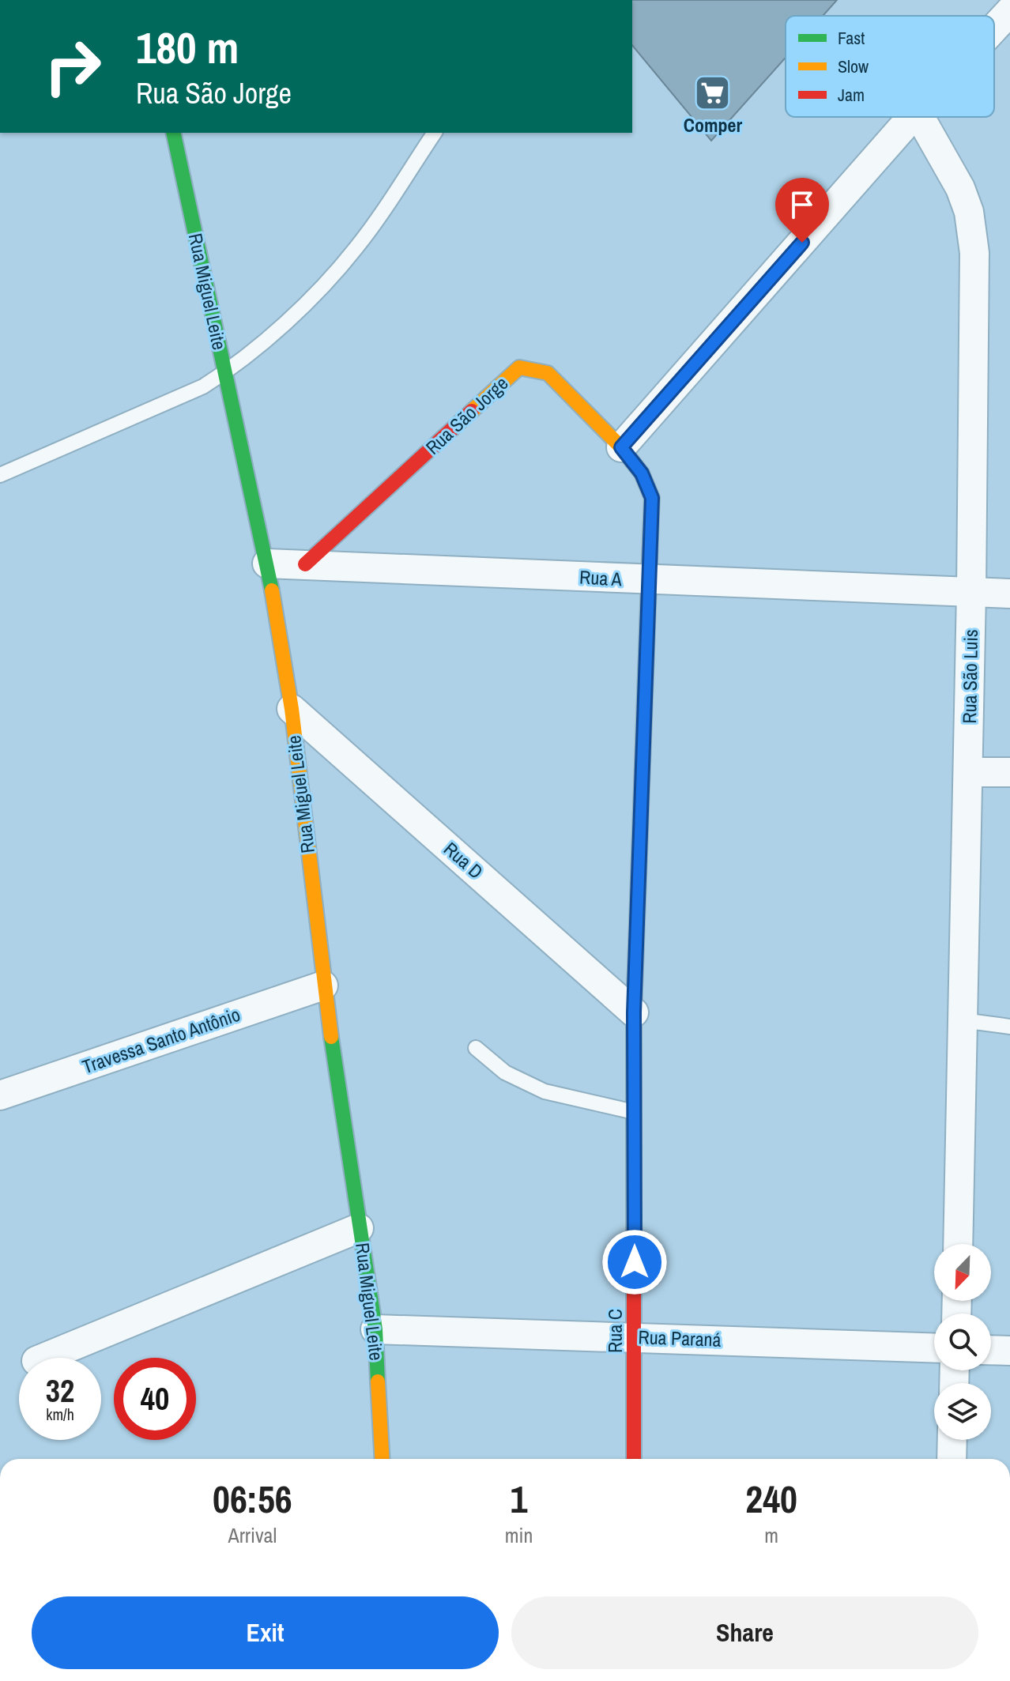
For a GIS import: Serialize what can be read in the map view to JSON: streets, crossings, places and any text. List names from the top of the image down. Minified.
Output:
{"streets":{"street":["Rua Miguel Leite","Rua São Jorge","Rua A","Rua São Luis","Rua D","Travessa Santo Antônio","Rua C","Rua Paraná"]},"crossings":[["Rua Miguel Leite","Rua A"],["Rua Miguel Leite","Rua D"],["Rua Miguel Leite","Travessa Santo Antônio"],["Rua Miguel Leite","Rua Paraná"],["Rua São Jorge","Rua A"],["Rua São Jorge","Rua C"],["Rua A","Rua São Luis"],["Rua A","Rua C"],["Rua D","Rua C"],["Rua C","Rua Paraná"]],"places":{"supermarket":["Comper"]},"legend":["Fast","Slow","Jam"],"north":"bottom left","page":{"turn":["180 m","Rua São Jorge"],"speed":"32 km/h","limit":"40","eta":["06:56","Arrival","1","min","240","m"],"buttons":["Exit","Share"]}}
